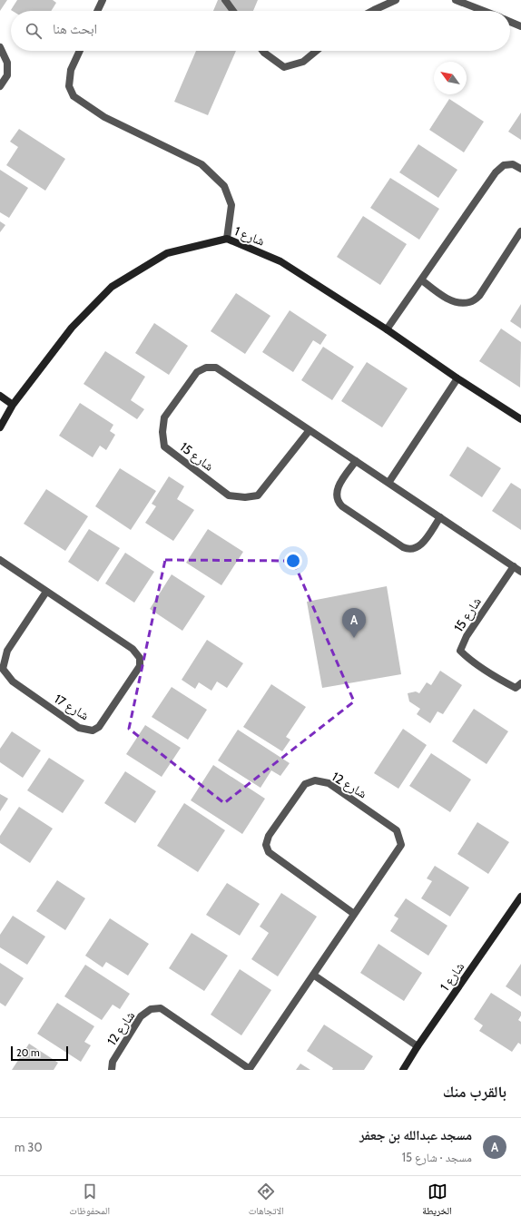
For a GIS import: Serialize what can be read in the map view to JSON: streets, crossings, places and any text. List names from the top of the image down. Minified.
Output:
{"streets":{"street":["شارع 1","شارع 15","شارع 17","شارع 12"]},"scale_bar":"20 m","north":"top left","page":{"search":"ابحث هنا","pins":"A","scale":"20 m","heading":"بالقرب منك","list":[{"mark":"A","name":"مسجد عبدالله بن جعفر","note":"مسجد · شارع 15","value":"30 m"}],"nav":["الخريطة","الاتجاهات","المحفوظات"]}}
